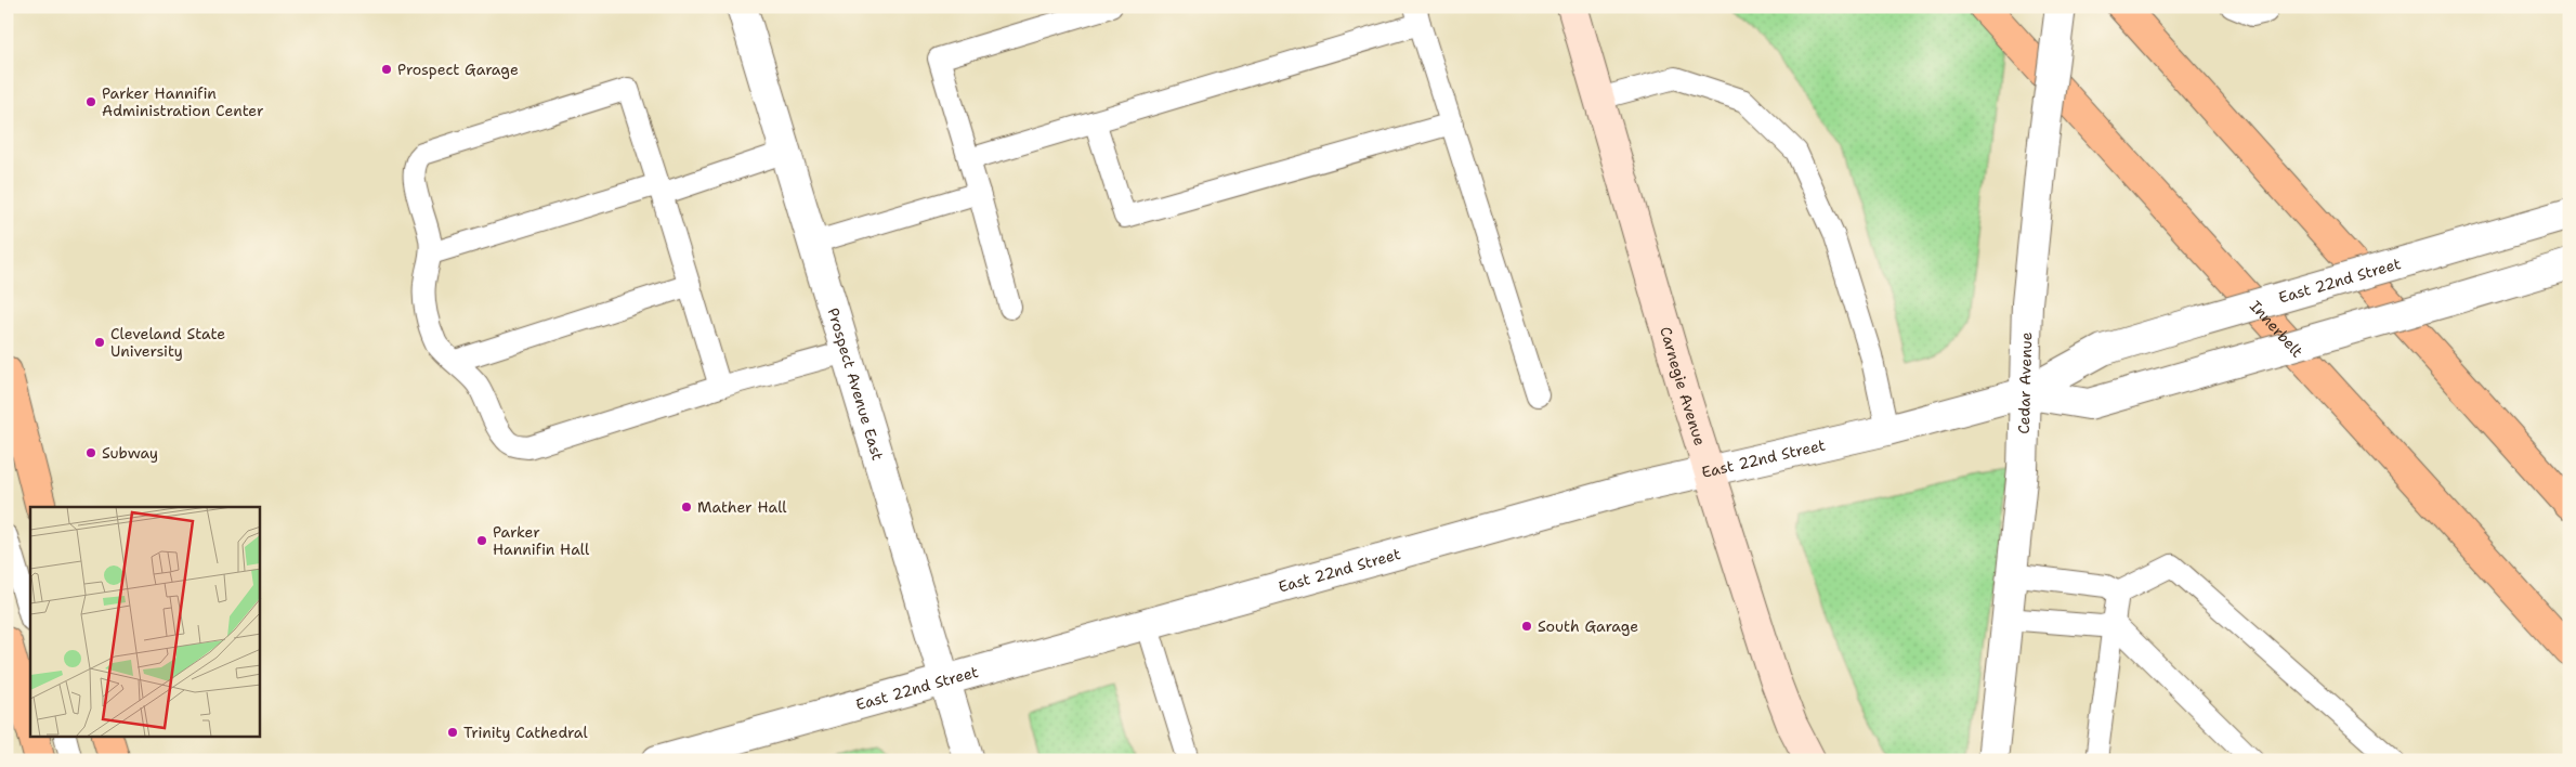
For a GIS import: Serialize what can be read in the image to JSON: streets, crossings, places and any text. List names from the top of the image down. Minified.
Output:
{"streets":{"main road":["Innerbelt","Carnegie Avenue"],"street":["East 22nd Street","Prospect Avenue East","Cedar Avenue"]},"crossings":[["East 22nd Street","Prospect Avenue East"],["East 22nd Street","Cedar Avenue"],["East 22nd Street","Carnegie Avenue"]],"places":["Prospect Garage","Parker Hannifin Administration Center","Cleveland State University","Subway","Mather Hall","Parker Hannifin Hall","South Garage","Trinity Cathedral"]}
